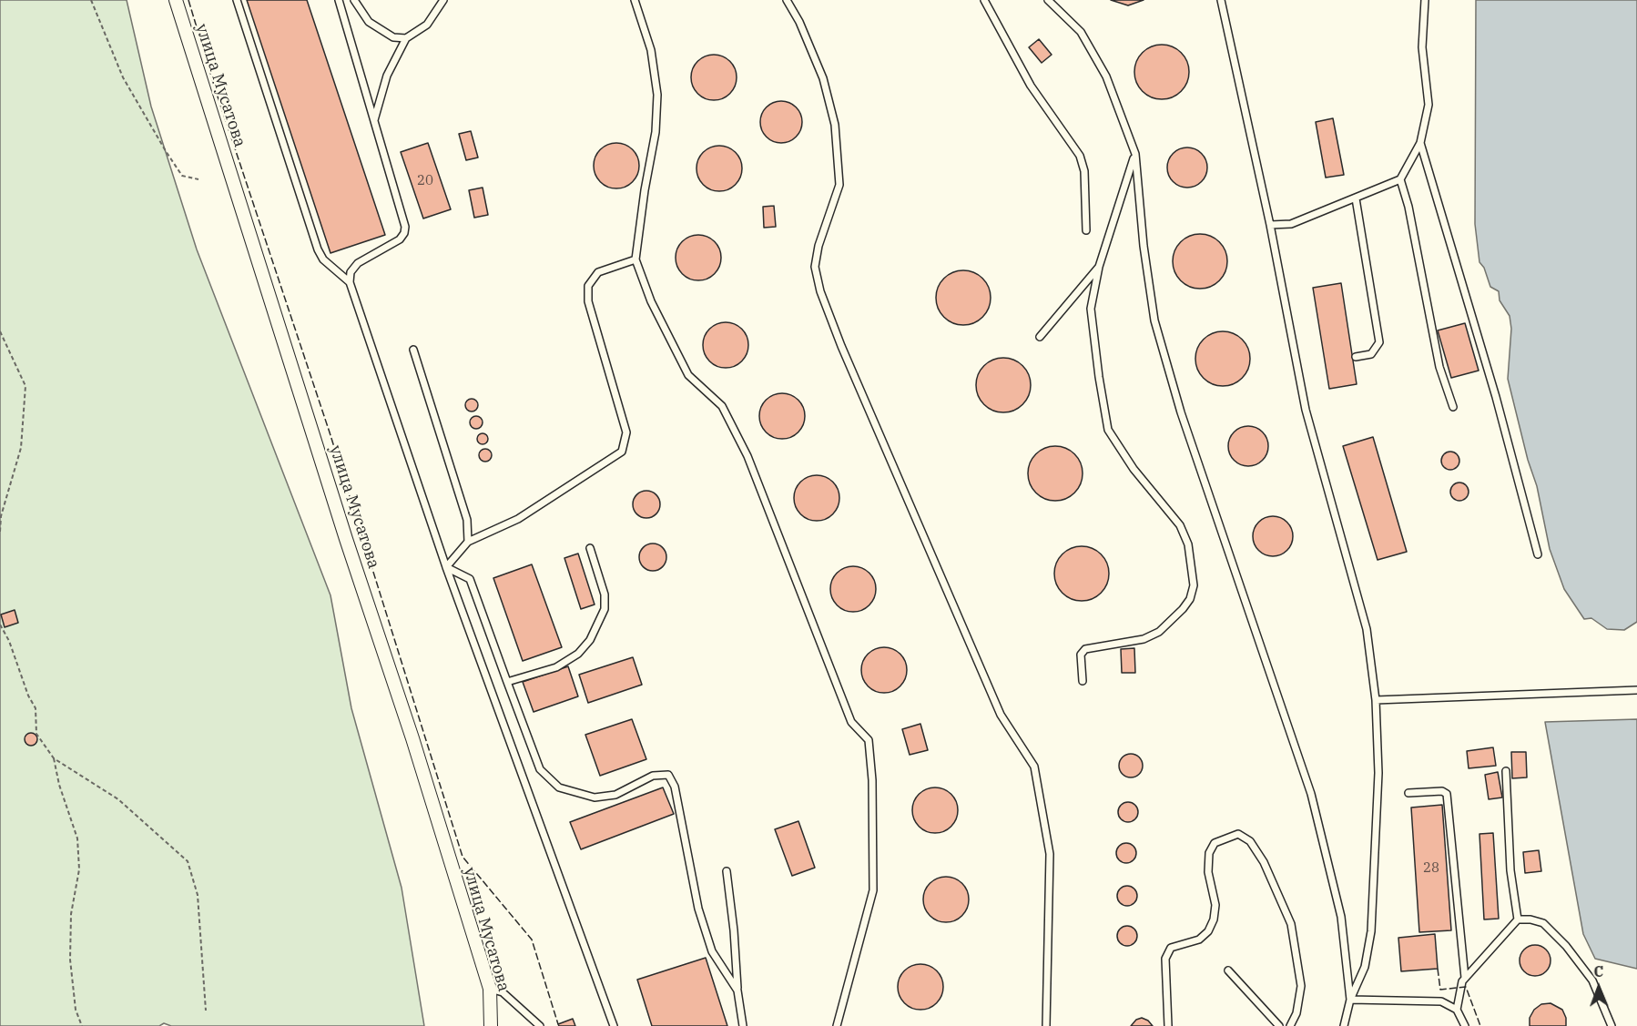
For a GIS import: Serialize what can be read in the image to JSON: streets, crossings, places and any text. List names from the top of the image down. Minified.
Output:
{"streets":{"street":["улица Мусатова"]},"house_numbers":["20","28"],"north":"top"}
